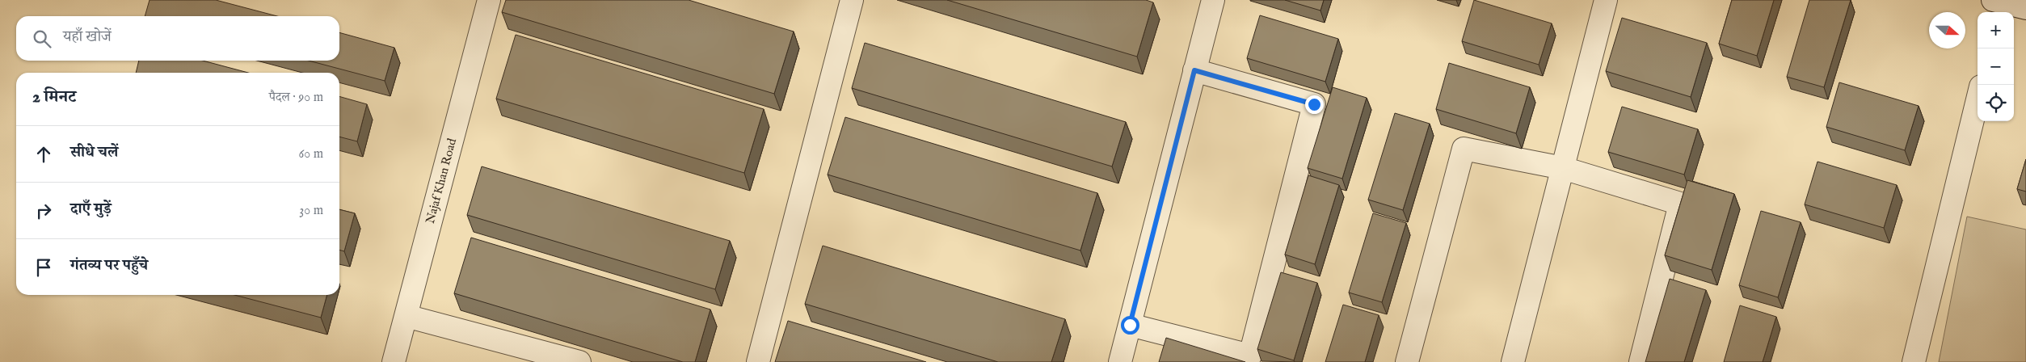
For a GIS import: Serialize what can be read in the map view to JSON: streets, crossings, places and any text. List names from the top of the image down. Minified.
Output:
{"streets":{"street":["Najaf Khan Road"]},"north":"right","page":{"map_buttons":["+","−"],"search":"यहाँ खोजें","heading":["2 मिनट","पैदल · 90 m"],"list":[["सीधे चलें","60 m"],["दाएँ मुड़ें","30 m"],"गंतव्य पर पहुँचे"]}}
